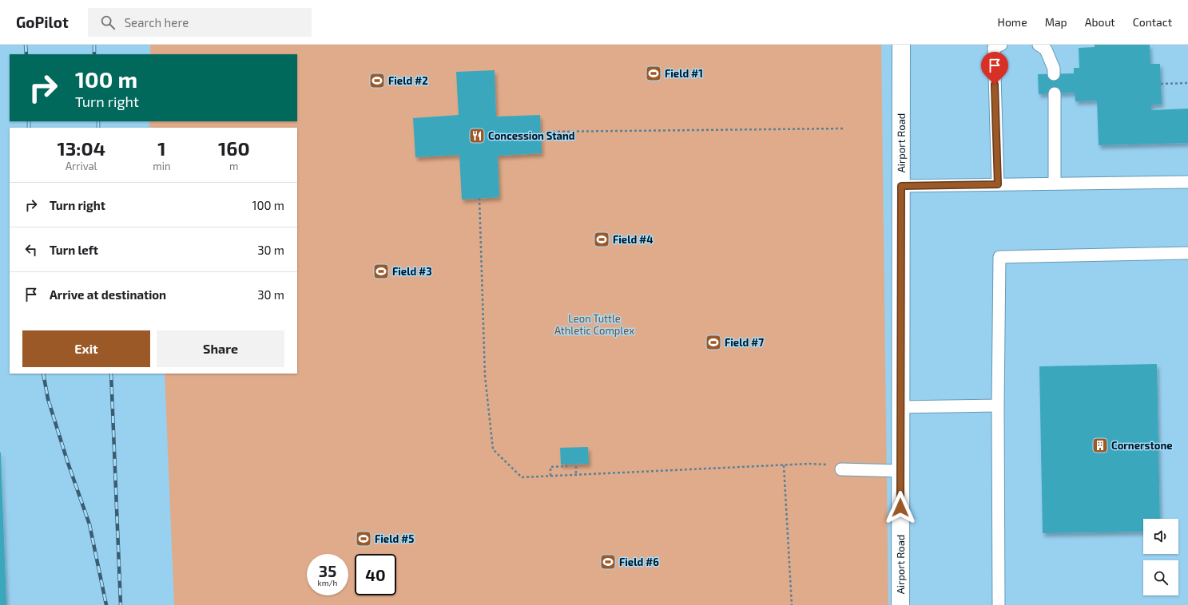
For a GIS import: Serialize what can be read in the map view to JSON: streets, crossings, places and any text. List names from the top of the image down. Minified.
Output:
{"streets":{"street":["Airport Road"]},"parks":["Leon Tuttle Athletic Complex"],"places":{"sports":["Field #1","Field #2","Field #4","Field #3","Field #7","Field #5","Field #6"],"restaurant":["Concession Stand"],"building":["Cornerstone"]},"page":{"header":"GoPilot","search":"Search here","nav":["Home","Map","About","Contact"],"turn":["100 m","Turn right"],"eta":["13:04","Arrival","1","min","160","m"],"list":[{"name":"Turn right","value":"100 m"},{"name":"Turn left","value":"30 m"},{"name":"Arrive at destination","value":"30 m"}],"buttons":["Exit","Share"],"speed":"35 km/h","limit":"40"}}
